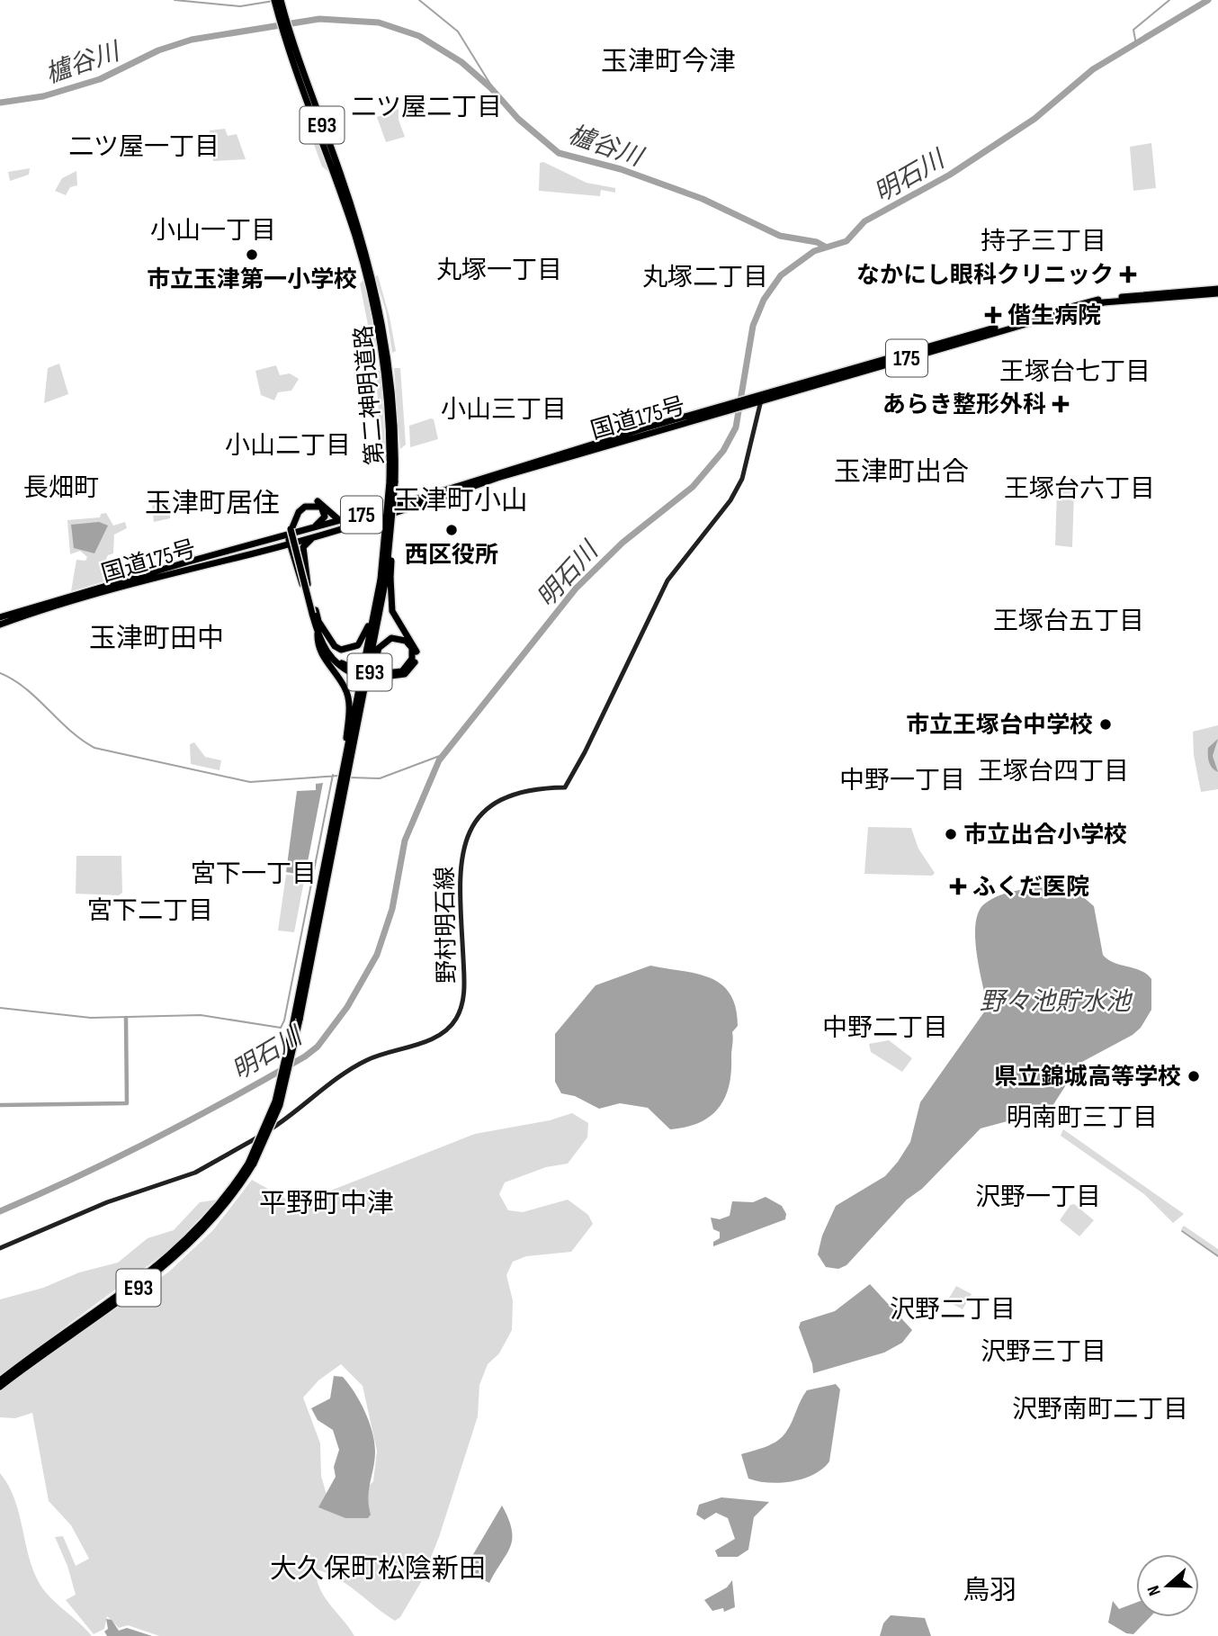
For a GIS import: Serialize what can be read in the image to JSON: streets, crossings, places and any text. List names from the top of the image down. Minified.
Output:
{"streets":{"highway":["E93","175","第二神明道路","国道175号"],"main road":["野村明石線"]},"crossings":[["国道175号","野村明石線"]],"districts":["玉津町今津","二ツ屋二丁目","二ツ屋一丁目","小山一丁目","持子三丁目","丸塚一丁目","丸塚二丁目","王塚台七丁目","小山三丁目","小山二丁目","玉津町出合","長畑町","王塚台六丁目","玉津町小山","玉津町居住","王塚台五丁目","玉津町田中","王塚台四丁目","中野一丁目","宮下一丁目","宮下二丁目","中野二丁目","明南町三丁目","沢野一丁目","平野町中津","沢野二丁目","沢野三丁目","沢野南町二丁目","大久保町松陰新田","鳥羽"],"water":["櫨谷川","明石川","野々池貯水池"],"places":{"other":["市立玉津第一小学校","西区役所","市立王塚台中学校","市立出合小学校","県立錦城高等学校"],"health":["なかにし眼科クリニック","偕生病院","あらき整形外科","ふくだ医院"]},"north":"left"}
